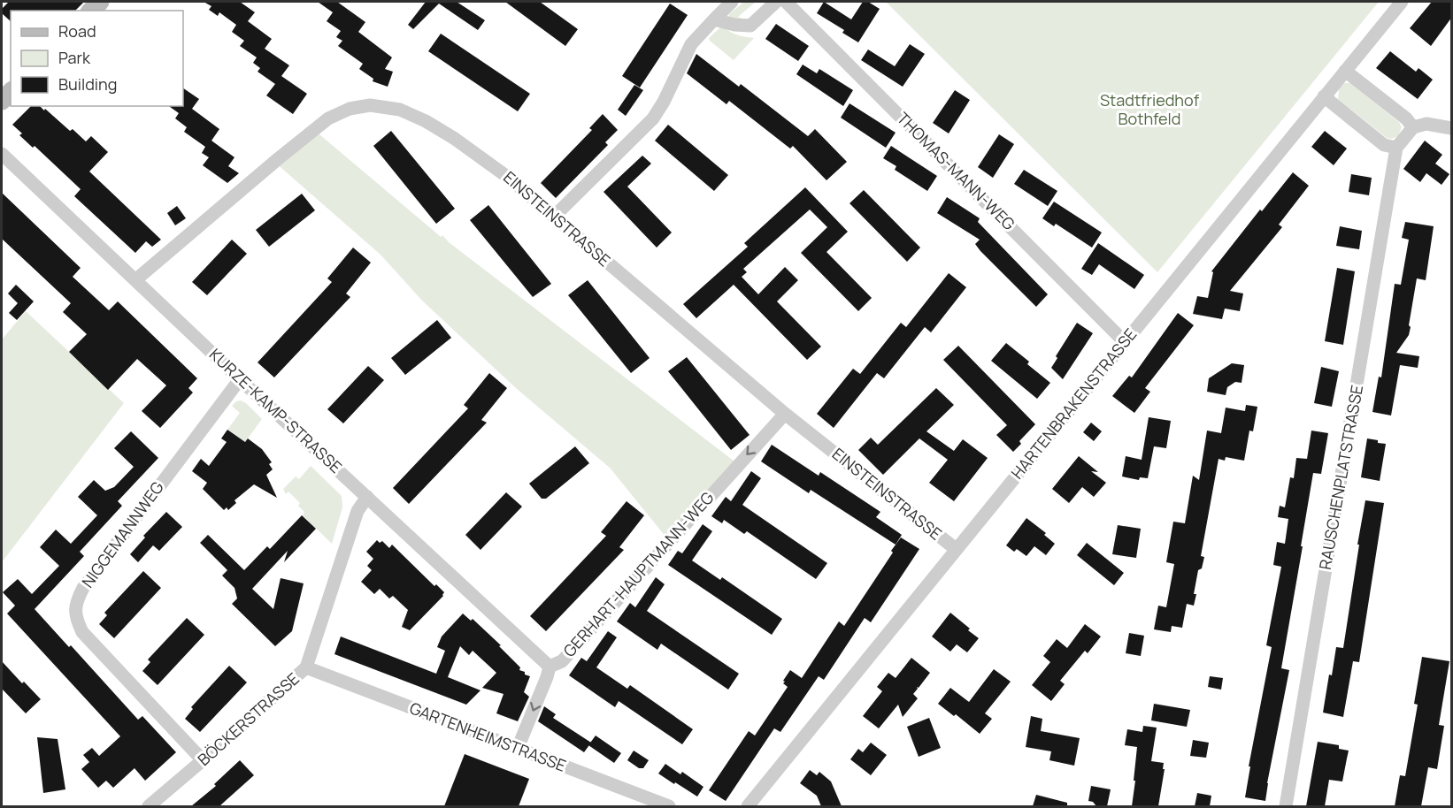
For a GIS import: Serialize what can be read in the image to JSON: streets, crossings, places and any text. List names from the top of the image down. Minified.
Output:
{"streets":{"street":["THOMAS-MANN-WEG","EINSTEINSTRASSE","HARTENBRAKENSTRASSE","KURZE-KAMP-STRASSE","RAUSCHENPLATSTRASSE","NIGGEMANNWEG","GERHART-HAUPTMANN-WEG","BÖCKERSTRASSE","GARTENHEIMSTRASSE"]},"crossings":[["THOMAS-MANN-WEG","HARTENBRAKENSTRASSE"],["EINSTEINSTRASSE","HARTENBRAKENSTRASSE"],["EINSTEINSTRASSE","KURZE-KAMP-STRASSE"],["EINSTEINSTRASSE","GERHART-HAUPTMANN-WEG"],["KURZE-KAMP-STRASSE","NIGGEMANNWEG"],["KURZE-KAMP-STRASSE","GERHART-HAUPTMANN-WEG"],["KURZE-KAMP-STRASSE","BÖCKERSTRASSE"],["NIGGEMANNWEG","BÖCKERSTRASSE"],["GERHART-HAUPTMANN-WEG","GARTENHEIMSTRASSE"],["BÖCKERSTRASSE","GARTENHEIMSTRASSE"]],"one_way":["GERHART-HAUPTMANN-WEG"],"parks":["Stadtfriedhof Bothfeld"],"legend":["Road","Park","Building"]}
